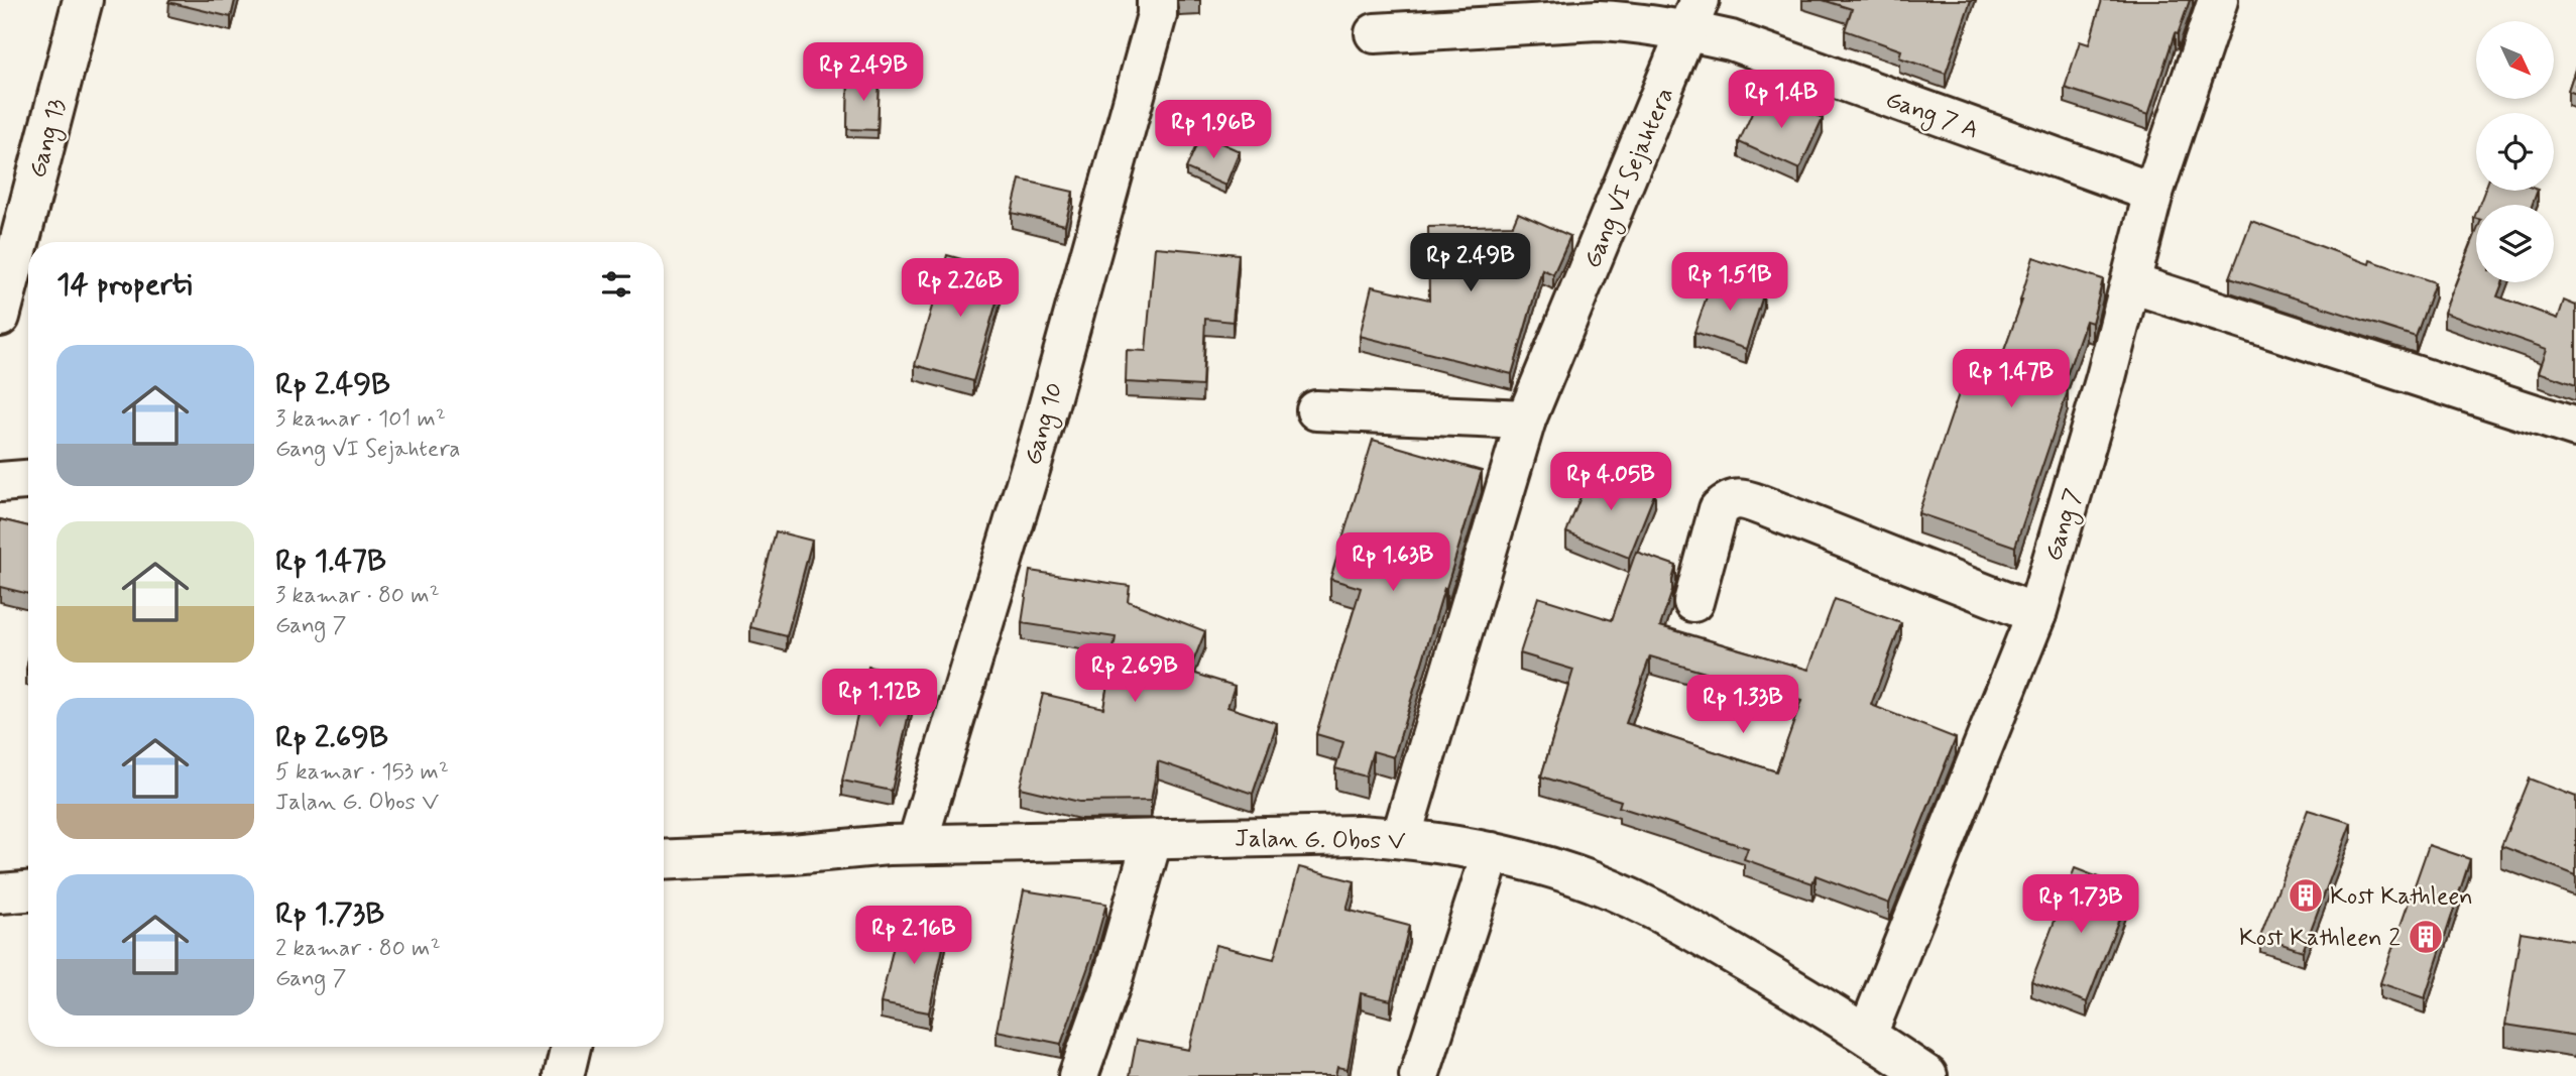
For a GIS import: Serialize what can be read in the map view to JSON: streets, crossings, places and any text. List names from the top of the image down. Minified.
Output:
{"streets":{"street":["Gang 7 A","Gang 13","Gang VI Sejahtera","Gang 10","Gang 7","Jalan G. Obos V"]},"crossings":[["Gang 7 A","Gang VI Sejahtera"],["Gang 7 A","Gang 7"],["Gang VI Sejahtera","Jalan G. Obos V"],["Gang 10","Jalan G. Obos V"],["Gang 7","Jalan G. Obos V"]],"places":{"building":["Kost Kathleen","Kost Kathleen 2"]},"north":"bottom right","page":{"price":["Rp 2.49B","Rp 1.4B","Rp 1.96B","Rp 2.49B","Rp 1.51B","Rp 2.26B","Rp 1.47B","Rp 4.05B","Rp 1.63B","Rp 2.69B","Rp 1.12B","Rp 1.33B","Rp 1.73B","Rp 2.16B"],"heading":"14 properti","list":[{"name":"Rp 2.49B","note":"3 kamar · 101 m² · Gang VI Sejahtera"},{"name":"Rp 1.47B","note":"3 kamar · 80 m² · Gang 7"},{"name":"Rp 2.69B","note":"5 kamar · 153 m² · Jalan G. Obos V"},{"name":"Rp 1.73B","note":"2 kamar · 80 m² · Gang 7"}]}}
